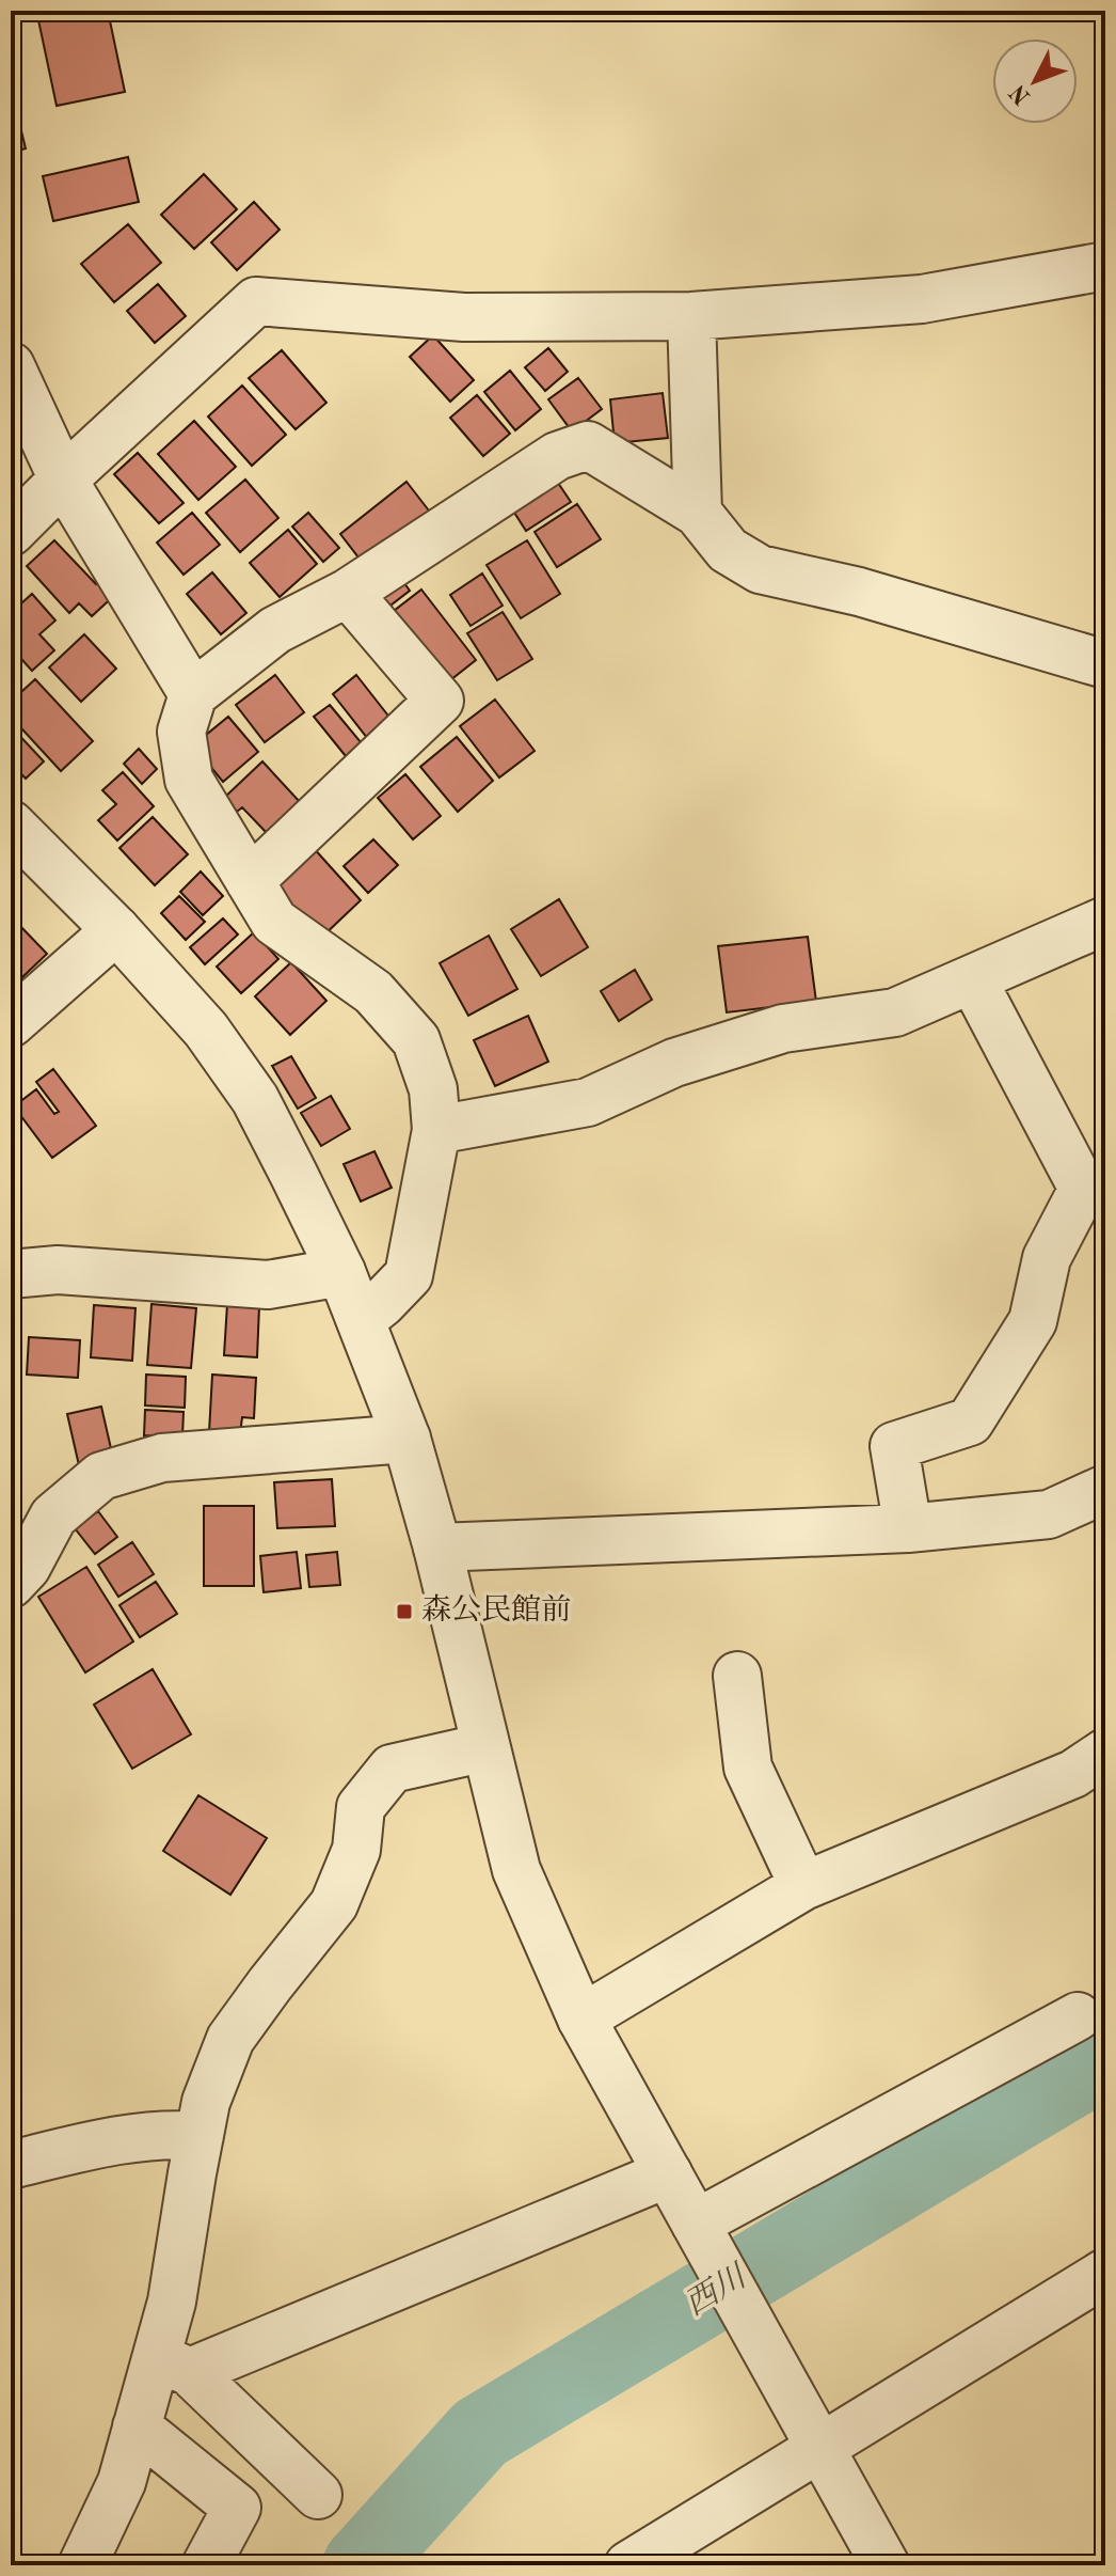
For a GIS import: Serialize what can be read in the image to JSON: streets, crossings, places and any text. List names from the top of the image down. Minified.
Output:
{"water":["西川"],"places":{"transit":["森公民館前"]},"north":"bottom left"}
